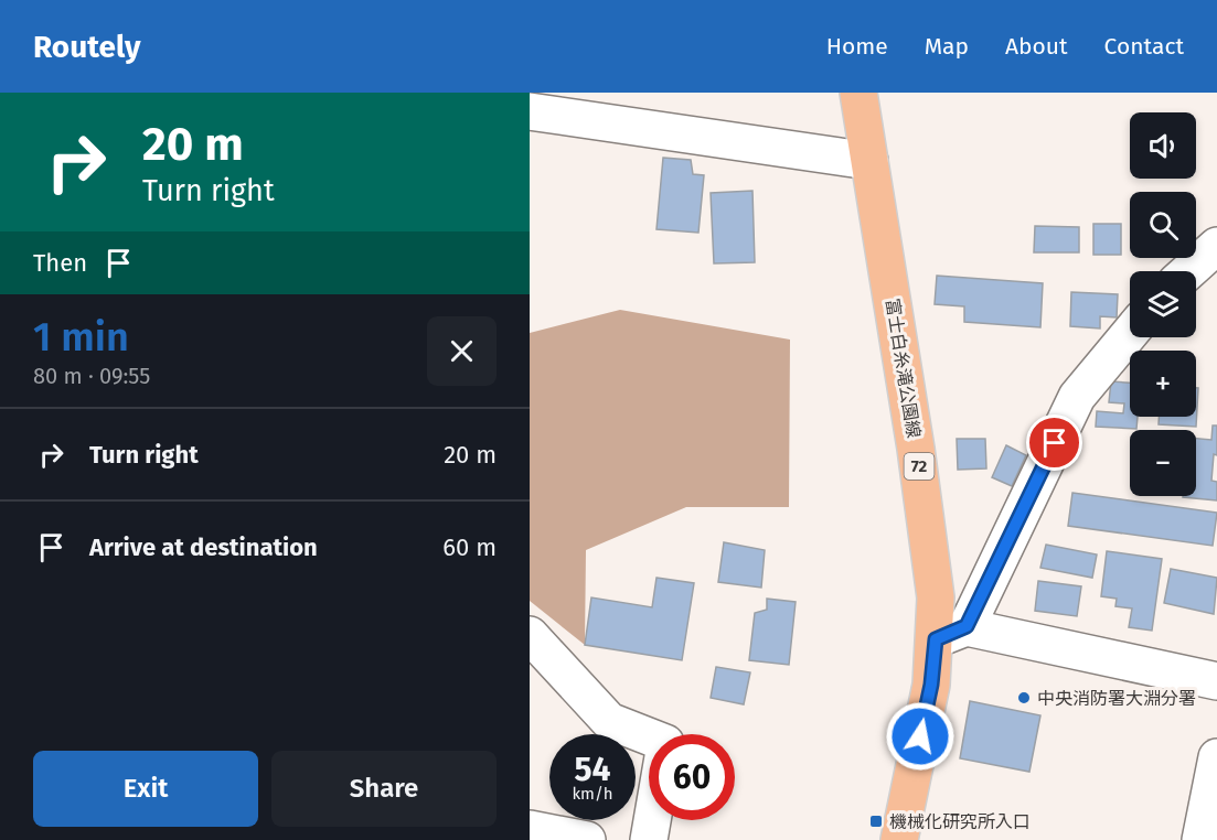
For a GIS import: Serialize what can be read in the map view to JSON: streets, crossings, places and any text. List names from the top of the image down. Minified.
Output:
{"streets":{"main road":["富士白糸滝公園線","72"]},"places":{"other":["中央消防署大淵分署"],"transit":["機械化研究所入口"]},"page":{"header":"Routely","nav":["Home","Map","About","Contact"],"turn":["20 m","Turn right"],"map_buttons":["+","−"],"then":"Then","heading":["1 min","80 m · 09:55"],"list":[{"name":"Turn right","value":"20 m"},{"name":"Arrive at destination","value":"60 m"}],"speed":"54 km/h","limit":"60","buttons":["Exit","Share"]}}
